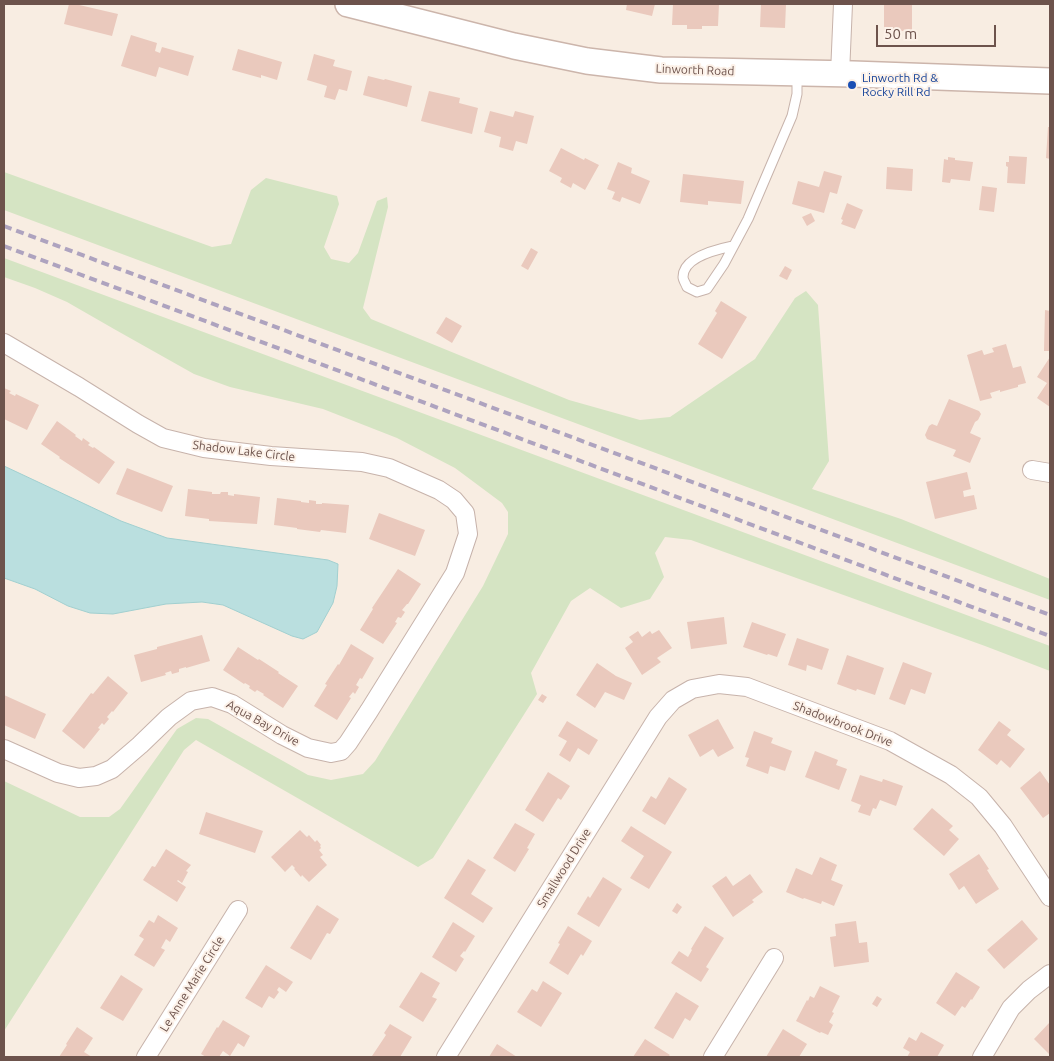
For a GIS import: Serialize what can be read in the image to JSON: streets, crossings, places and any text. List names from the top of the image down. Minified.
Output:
{"streets":{"main road":["Linworth Road"],"street":["Shadow Lake Circle","Aqua Bay Drive","Shadowbrook Drive","Smallwood Drive","Le Anne Marie Circle"]},"crossings":[["Shadow Lake Circle","Aqua Bay Drive"],["Shadowbrook Drive","Smallwood Drive"]],"places":["Linworth Rd & Rocky Rill Rd"],"scale_bar":"50 m"}
